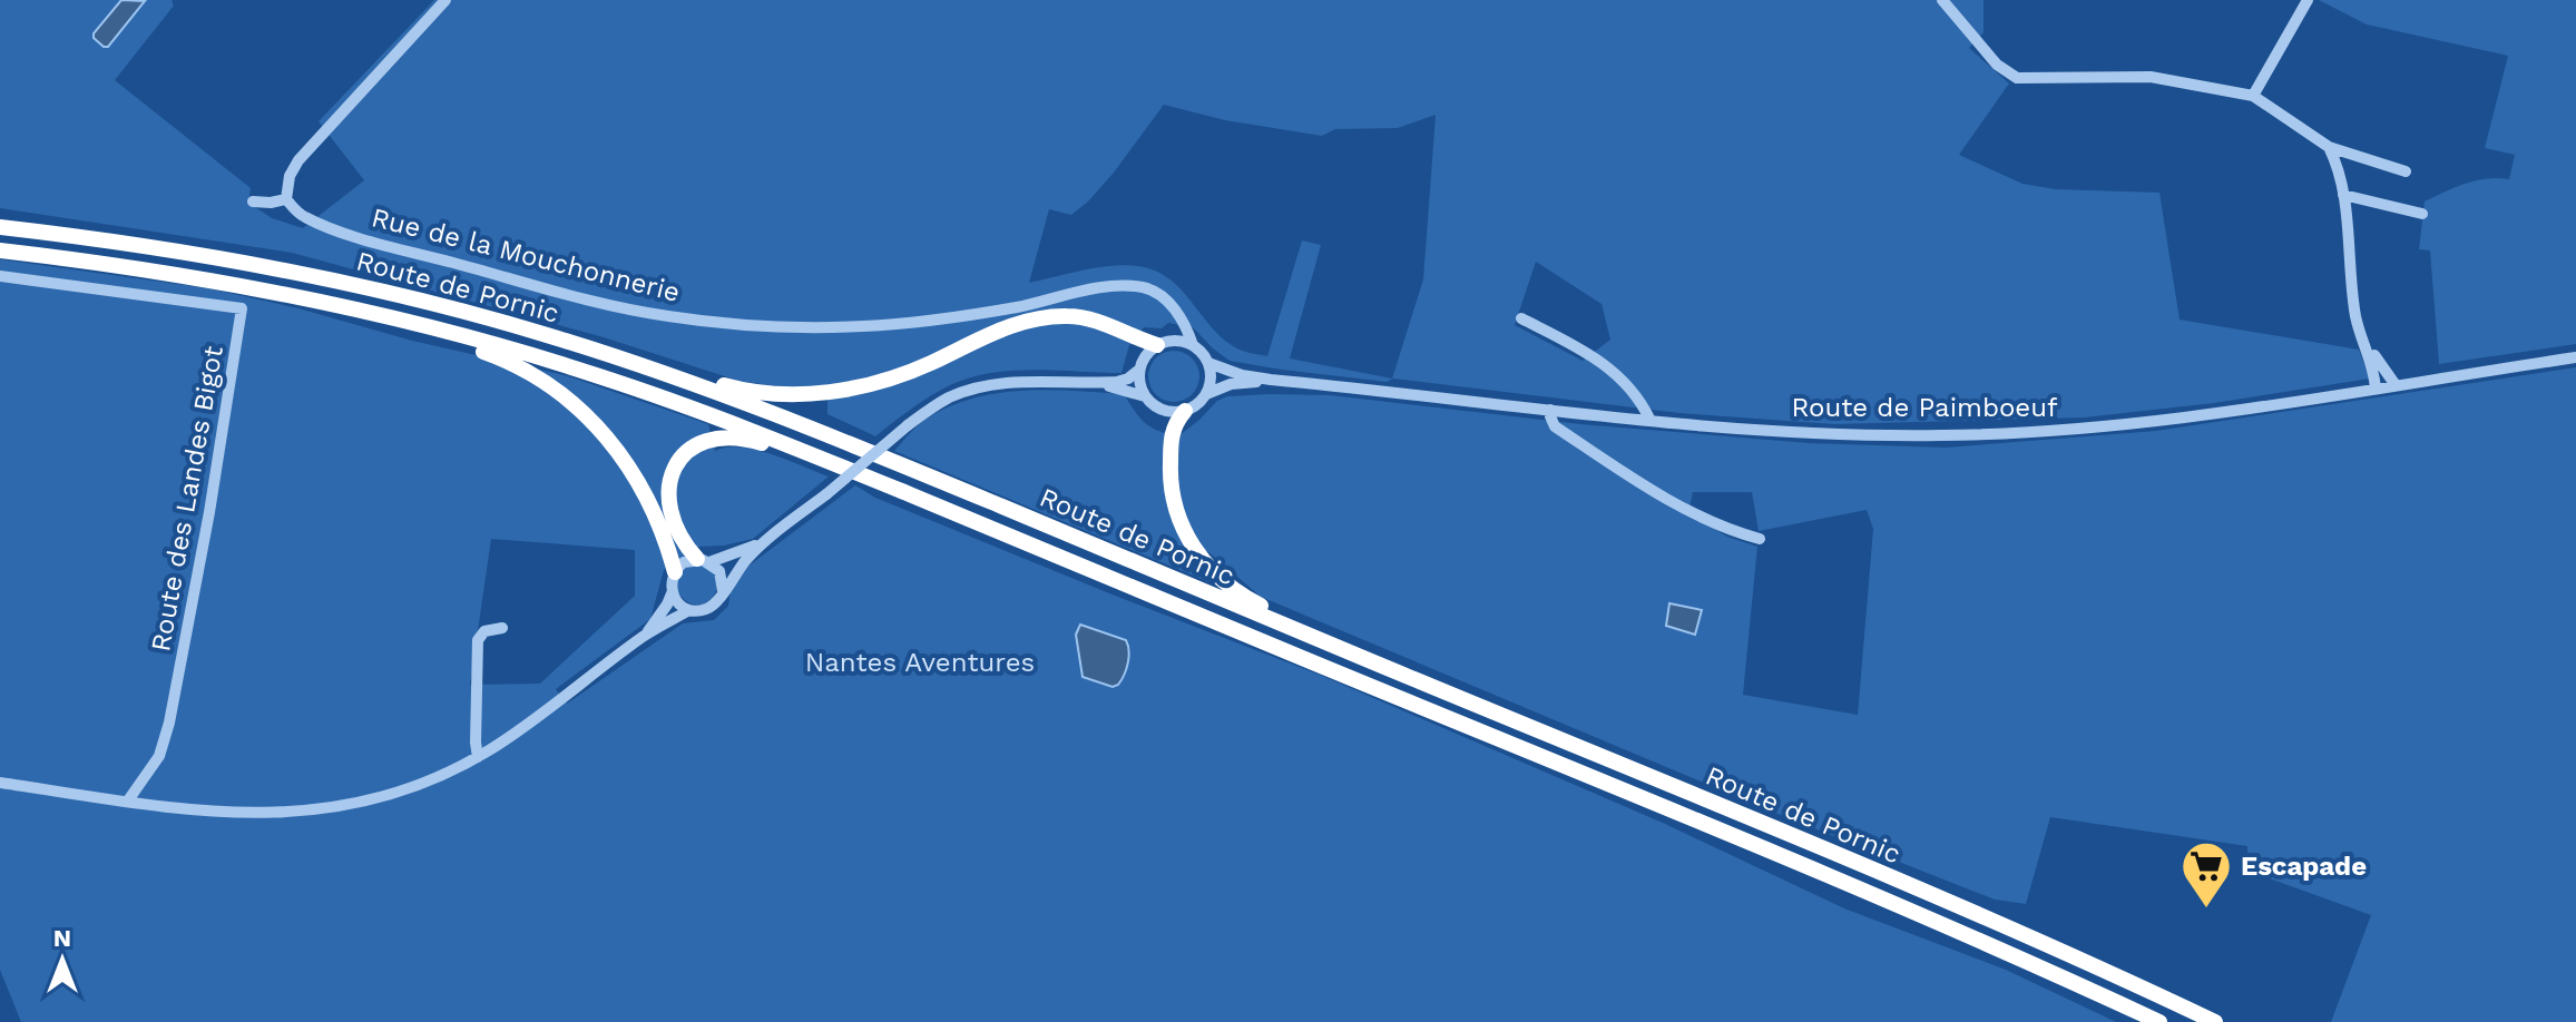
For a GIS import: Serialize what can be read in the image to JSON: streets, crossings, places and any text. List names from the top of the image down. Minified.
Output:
{"streets":{"highway":["Route de Pornic"],"street":["Rue de la Mouchonnerie","Route de Paimboeuf","Route des Landes Bigot"]},"parks":["Nantes Aventures"],"places":{"supermarket":["Escapade"]},"north":"top"}
